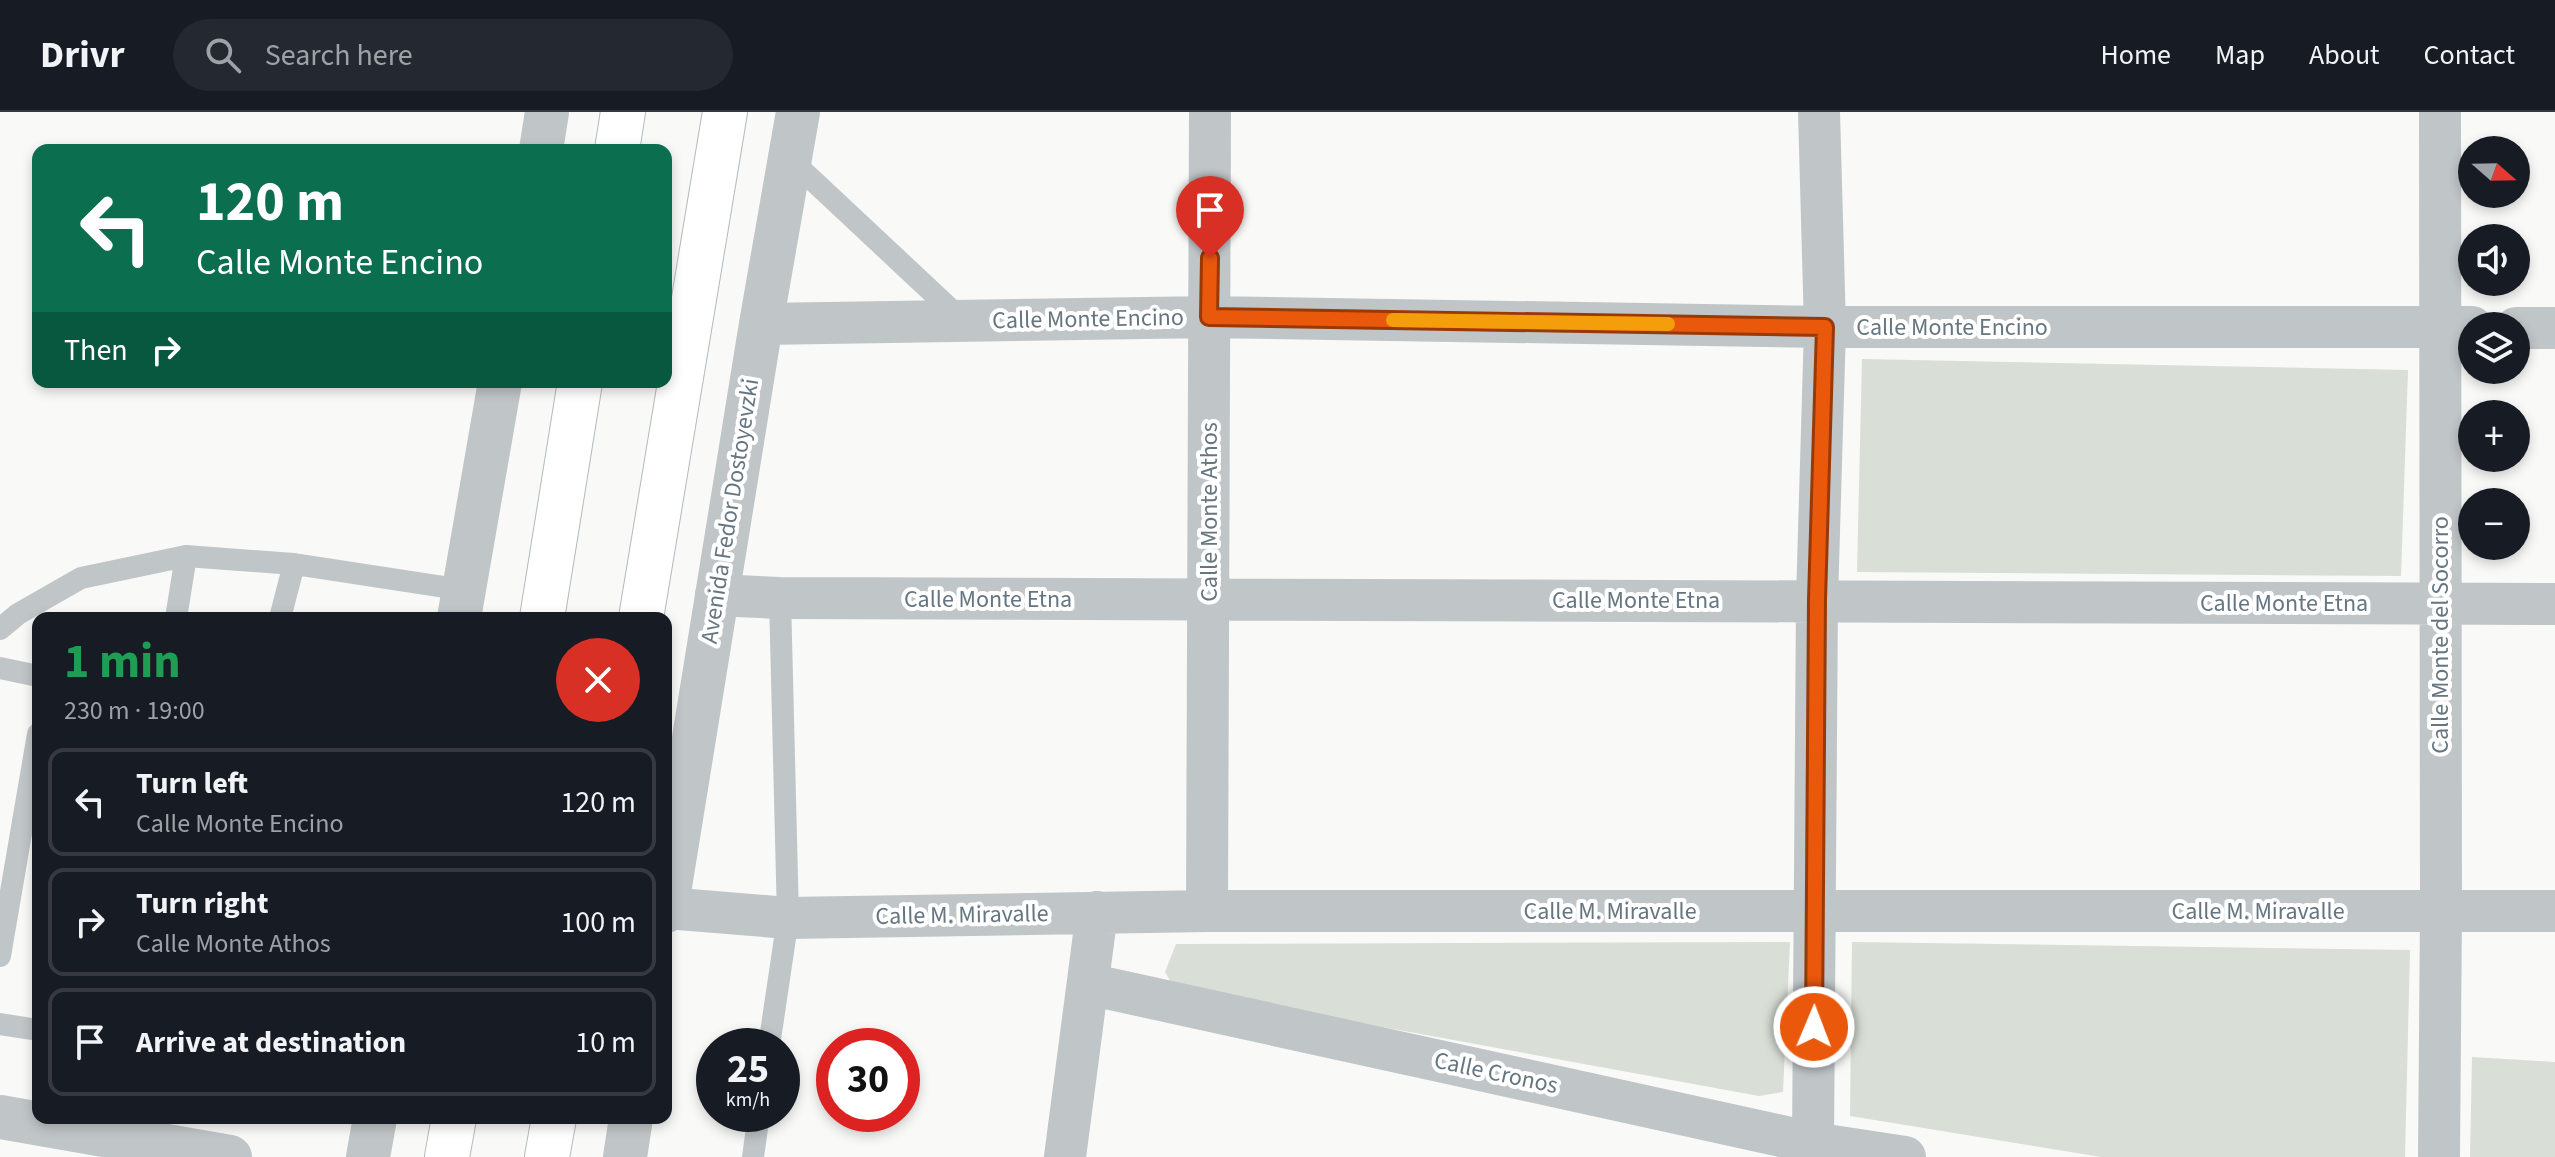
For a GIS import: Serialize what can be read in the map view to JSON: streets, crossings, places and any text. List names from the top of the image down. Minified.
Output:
{"streets":{"street":["Calle Monte Encino","Avenida Fedor Dostoyevzki","Calle Monte Athos","Calle Monte Etna","Calle Monte del Socorro","Calle M. Miravalle","Calle Cronos"]},"crossings":[["Calle Monte Encino","Avenida Fedor Dostoyevzki"],["Calle Monte Encino","Calle Monte Athos"],["Calle Monte Encino","Calle Monte del Socorro"],["Avenida Fedor Dostoyevzki","Calle Monte Etna"],["Calle Monte Athos","Calle Monte Etna"],["Calle Monte Athos","Calle M. Miravalle"],["Calle Monte Etna","Calle Monte del Socorro"],["Calle Monte del Socorro","Calle M. Miravalle"]],"north":"right","page":{"header":"Drivr","search":"Search here","nav":["Home","Map","About","Contact"],"map_buttons":["+","−"],"turn":["120 m","Calle Monte Encino"],"then":"Then","heading":["1 min","230 m · 19:00"],"list":[{"name":"Turn left","note":"Calle Monte Encino","value":"120 m"},{"name":"Turn right","note":"Calle Monte Athos","value":"100 m"},{"name":"Arrive at destination","value":"10 m"}],"speed":"25 km/h","limit":"30"}}
